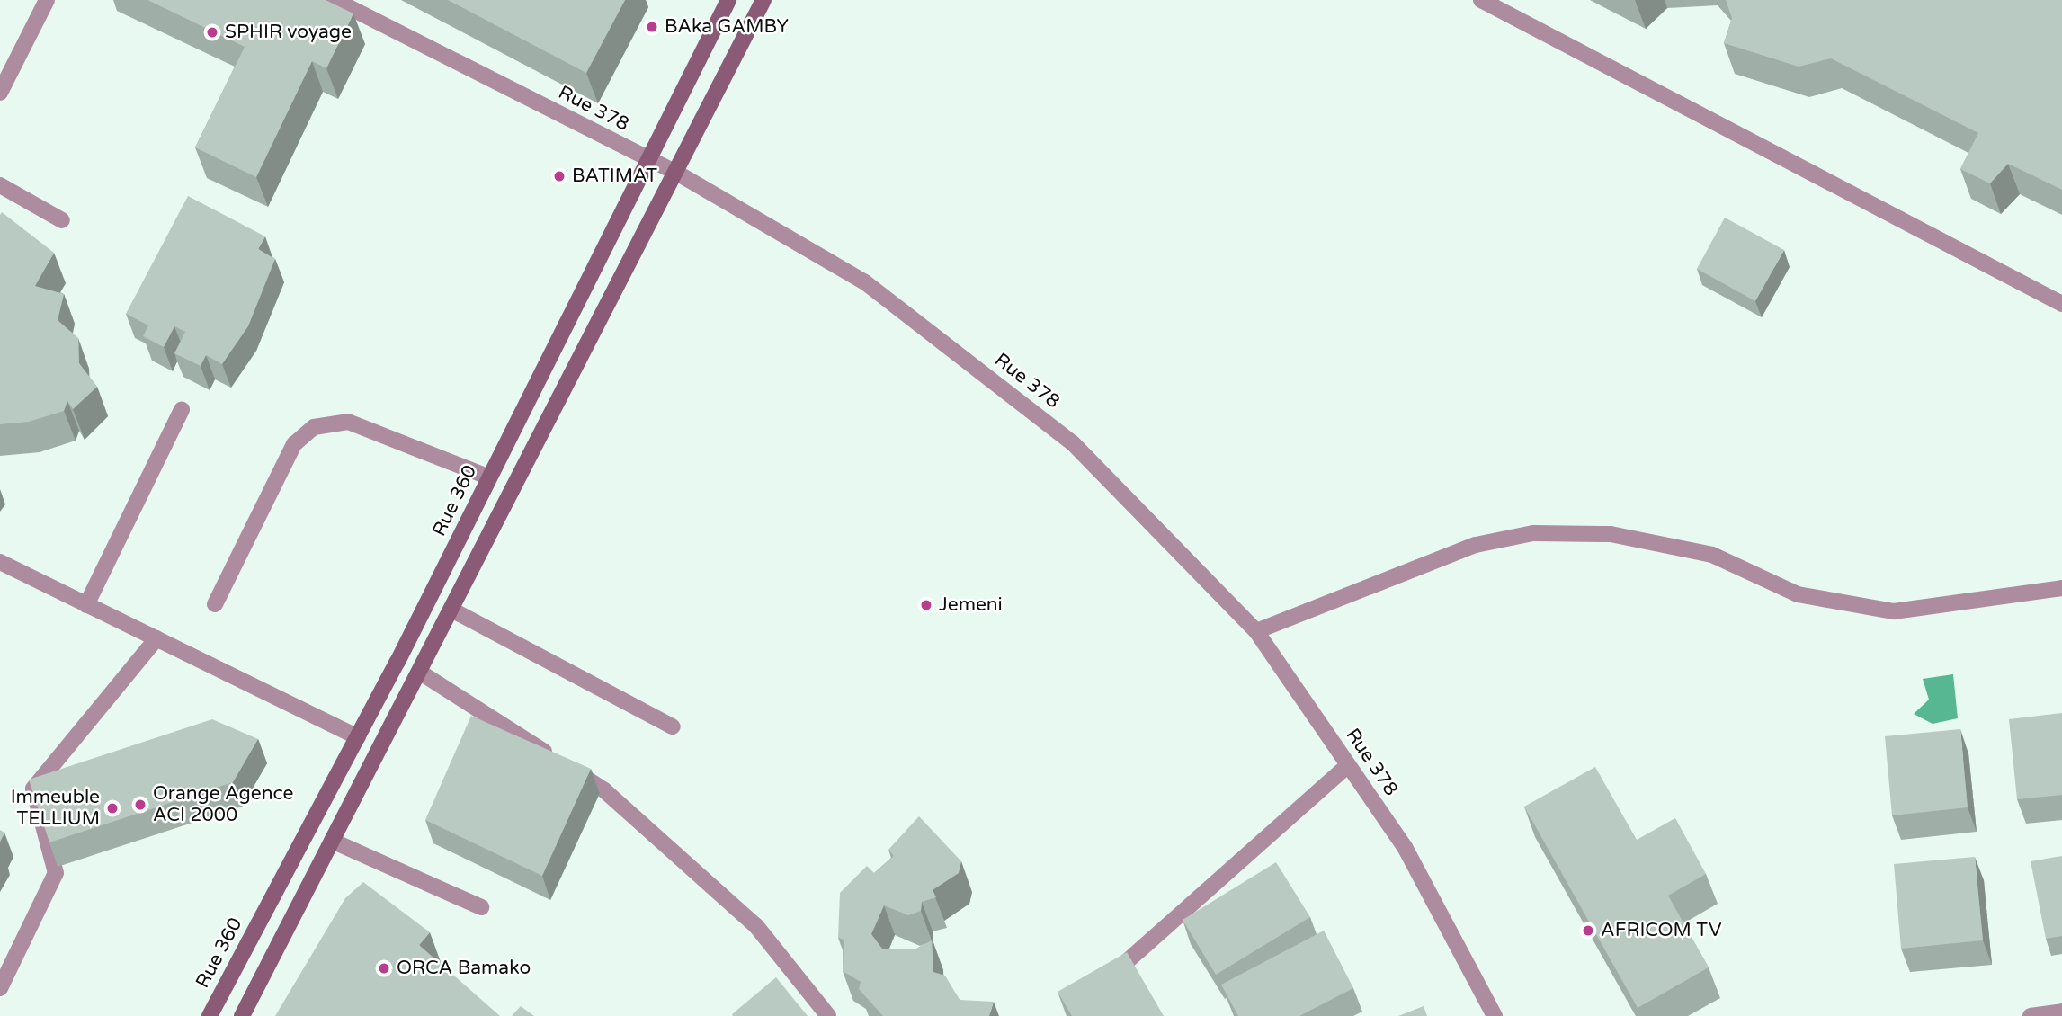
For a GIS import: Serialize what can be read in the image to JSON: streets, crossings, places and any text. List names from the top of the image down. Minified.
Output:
{"streets":{"main road":["Rue 360"],"street":["Rue 378"]},"crossings":[["Rue 378","Rue 360"]],"places":["BAka GAMBY","SPHIR voyage","BATIMAT","Jemeni","Orange Agence ACI 2000","Immeuble TELLIUM","AFRICOM TV","ORCA Bamako"]}
